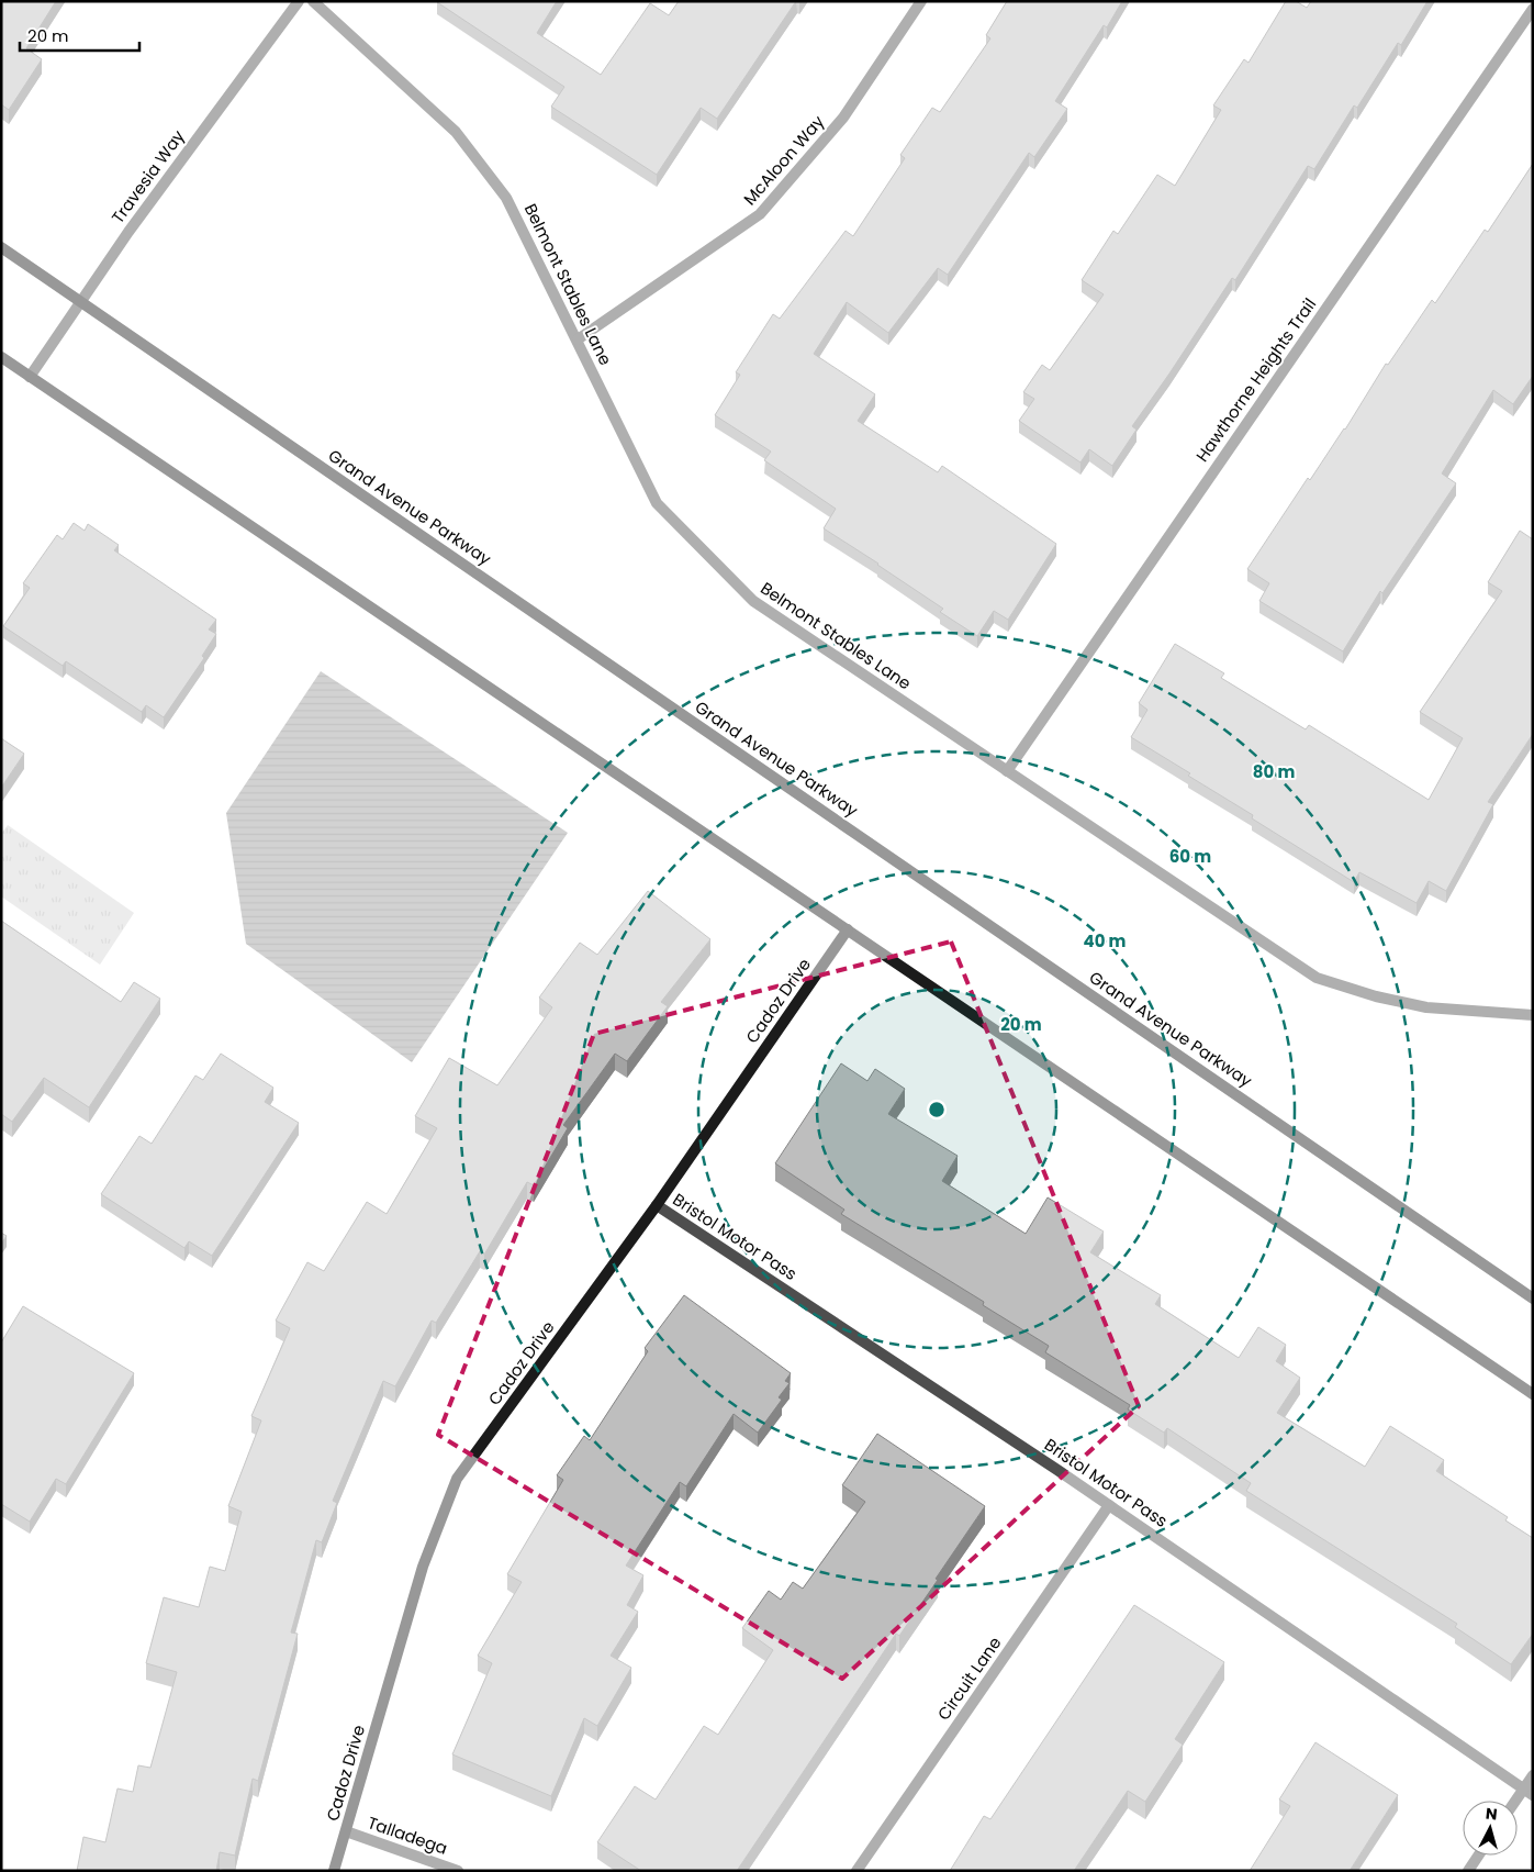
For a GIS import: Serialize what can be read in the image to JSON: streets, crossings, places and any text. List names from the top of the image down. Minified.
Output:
{"streets":{"street":["McAloon Way","Travesia Way","Belmont Stables Lane","Hawthorne Heights Trail","Grand Avenue Parkway","Cadoz Drive","Bristol Motor Pass","Circuit Lane","Talladega"]},"crossings":[["McAloon Way","Belmont Stables Lane"],["Travesia Way","Grand Avenue Parkway"],["Belmont Stables Lane","Hawthorne Heights Trail"],["Cadoz Drive","Bristol Motor Pass"],["Cadoz Drive","Talladega"],["Bristol Motor Pass","Circuit Lane"]],"scale_bar":"20 m","north":"top","rings":["80 m","60 m","40 m","20 m"]}
